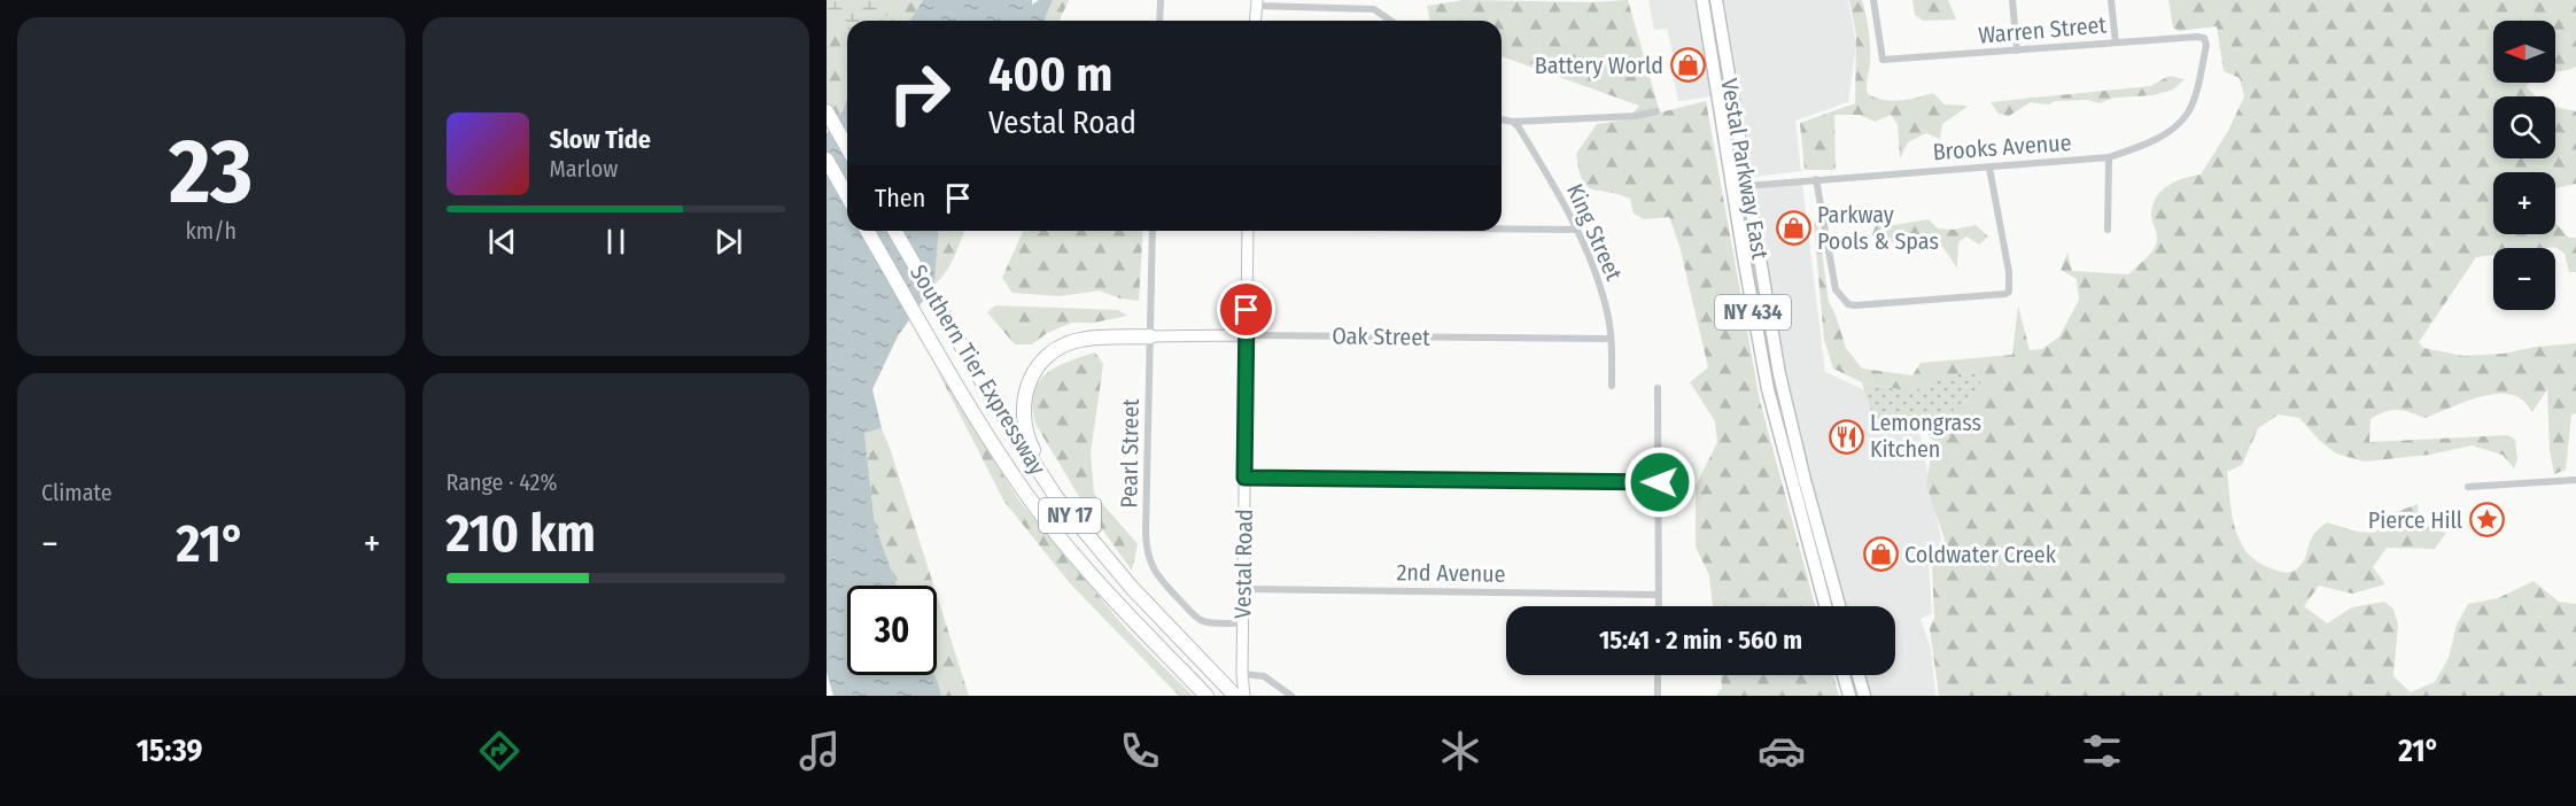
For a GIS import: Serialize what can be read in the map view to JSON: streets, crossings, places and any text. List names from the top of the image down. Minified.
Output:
{"streets":{"highway":["Southern Tier Expressway","NY 17"],"main road":["Vestal Parkway East","NY 434"],"street":["Warren Street","Brooks Avenue","King Street","Oak Street","Pearl Street","Vestal Road","2nd Avenue"]},"crossings":[["Warren Street","Brooks Avenue"],["Brooks Avenue","Vestal Parkway East"],["King Street","Oak Street"],["Oak Street","Pearl Street"],["Oak Street","Vestal Road"],["Pearl Street","Vestal Road"],["Vestal Road","2nd Avenue"]],"places":{"shop":["Battery World","Parkway Pools & Spas","Coldwater Creek"],"restaurant":["Lemongrass Kitchen"],"place":["Pierce Hill"]},"north":"left","page":{"tile":[["23","km/h"],"Climate",["Range · 42%","210 km"]],"map_buttons":["+","−"],"turn":["400 m","Vestal Road"],"song":["Slow Tide","Marlow"],"then":"Then","heat":["−","21°","+"],"limit":"30","trip":"15:41 · 2 min · 560 m","tabs":["15:39","21°"]}}
